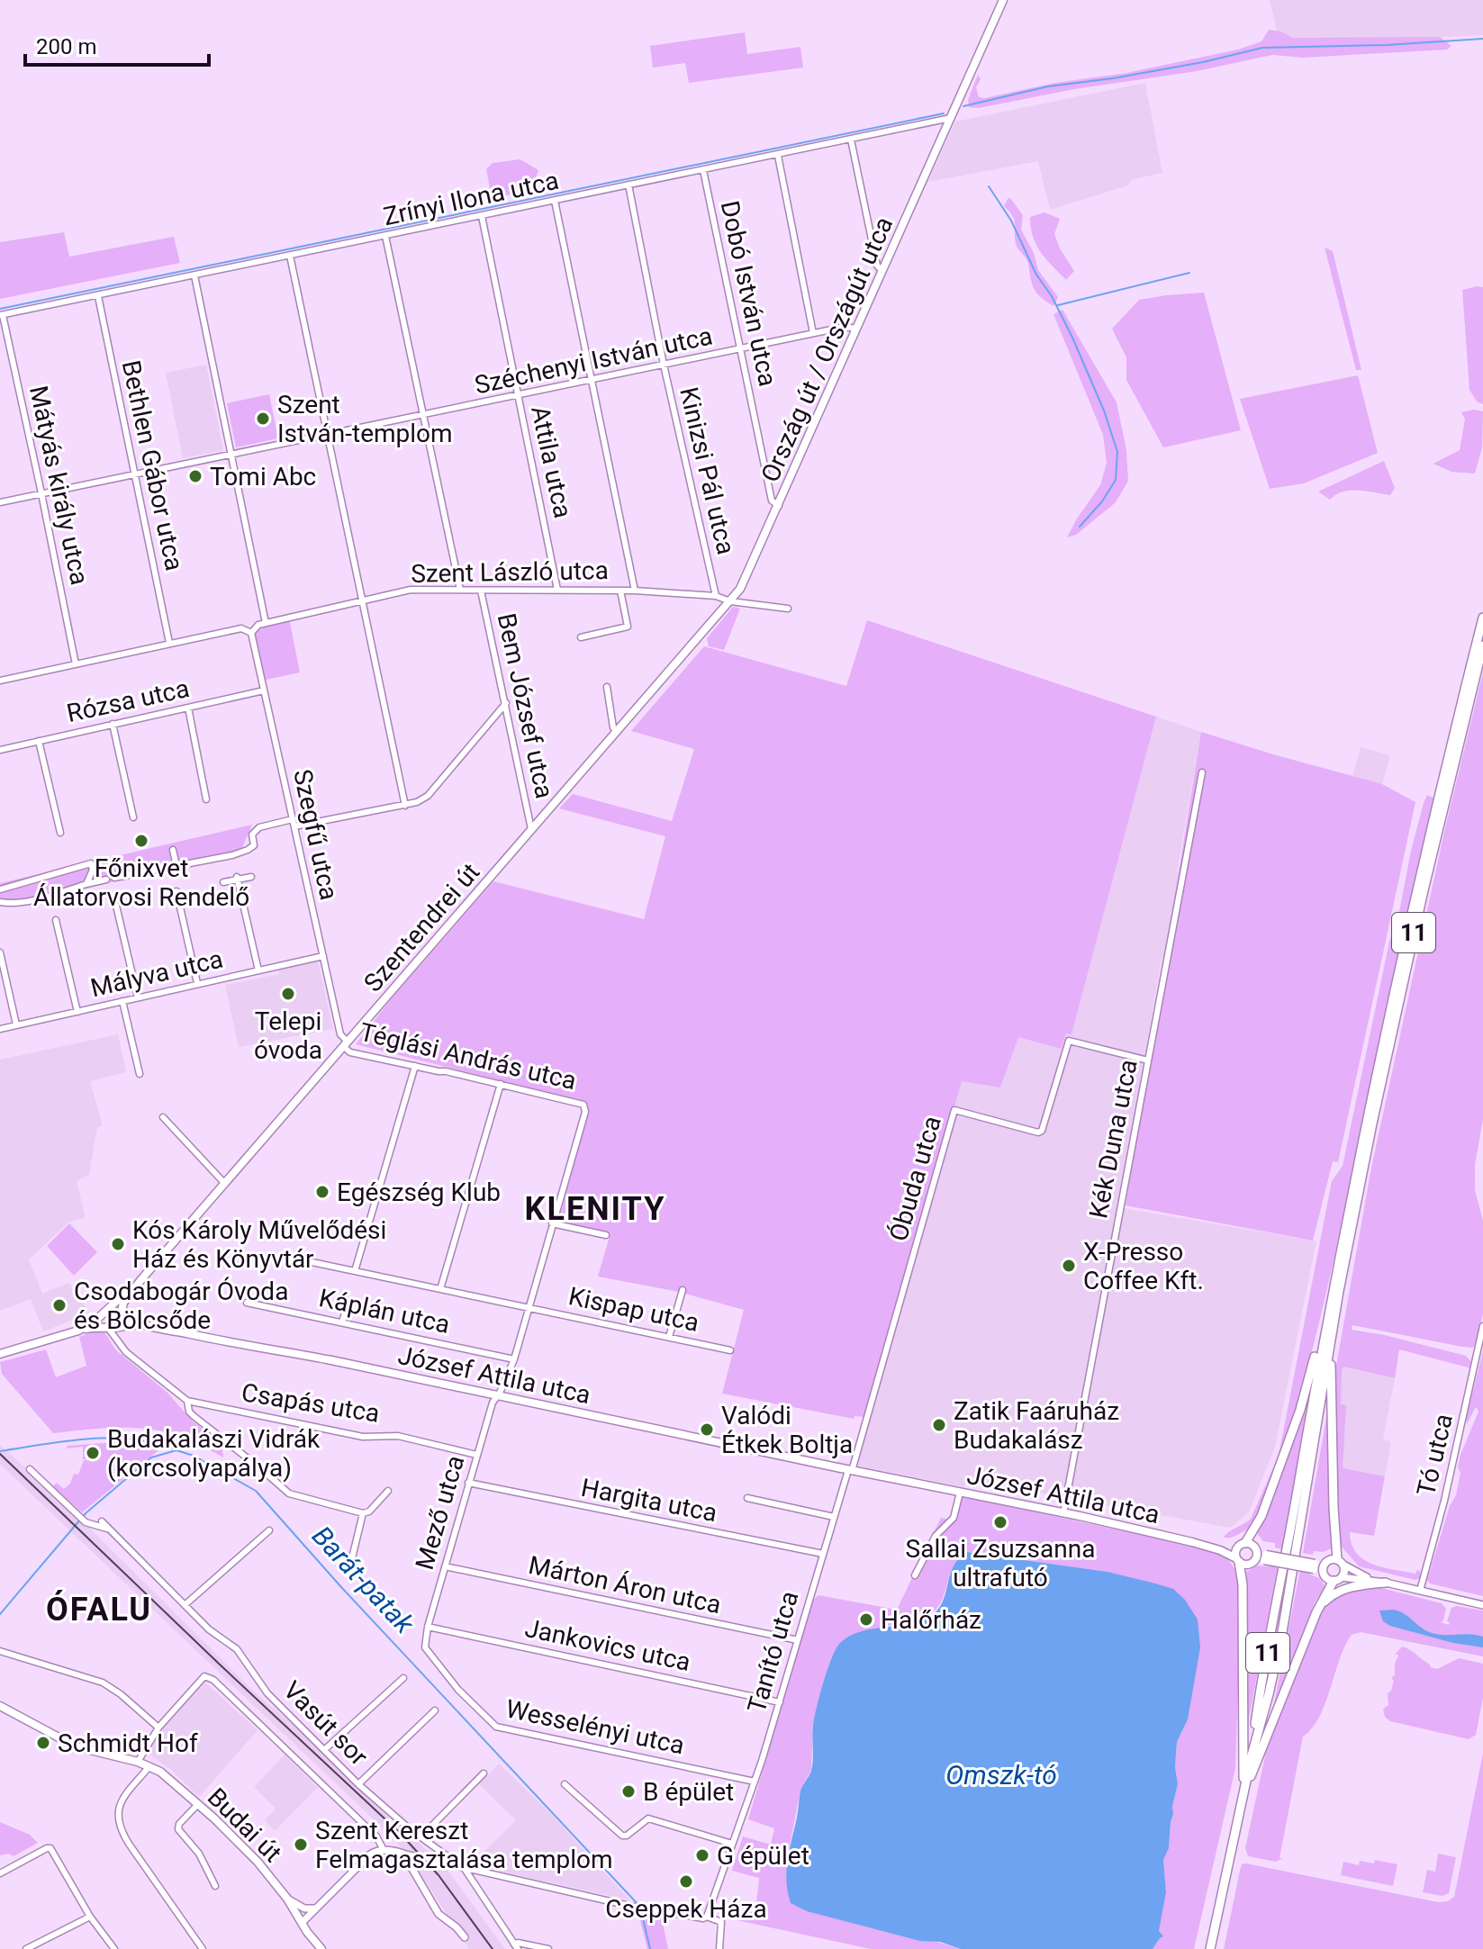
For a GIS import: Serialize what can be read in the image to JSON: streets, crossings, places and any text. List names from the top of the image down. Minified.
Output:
{"streets":{"main road":["Ország út / Országút utca","Szentendrei út","11","József Attila utca","Budai út"],"street":["Zrínyi Ilona utca","Dobó István utca","Széchenyi István utca","Attila utca","Bethlen Gábor utca","Kinizsi Pál utca","Mátyás király utca","Szent László utca","Rózsa utca","Bem József utca","Szegfű utca","Mályva utca","Téglási András utca","Kék Duna utca","Óbuda utca","Kispap utca","Káplán utca","Csapás utca","Tó utca","Hargita utca","Mező utca","Márton Áron utca","Jankovics utca","Tanító utca","Vasút sor","Wesselényi utca"]},"crossings":[["Zrínyi Ilona utca","Dobó István utca"],["Zrínyi Ilona utca","Ország út / Országút utca"],["Zrínyi Ilona utca","Attila utca"],["Zrínyi Ilona utca","Bethlen Gábor utca"],["Zrínyi Ilona utca","Kinizsi Pál utca"],["Zrínyi Ilona utca","Mátyás király utca"],["Dobó István utca","Ország út / Országút utca"],["Dobó István utca","Széchenyi István utca"],["Ország út / Országút utca","Széchenyi István utca"],["Ország út / Országút utca","Szent László utca"],["Ország út / Országút utca","Szentendrei út"],["Széchenyi István utca","Attila utca"],["Széchenyi István utca","Bethlen Gábor utca"],["Széchenyi István utca","Kinizsi Pál utca"],["Széchenyi István utca","Mátyás király utca"],["Attila utca","Szent László utca"],["Kinizsi Pál utca","Szent László utca"],["Szent László utca","Bem József utca"],["Szent László utca","Szegfű utca"],["Szent László utca","Szentendrei út"],["Rózsa utca","Szegfű utca"],["Bem József utca","Szentendrei út"],["Szegfű utca","Szentendrei út"],["Szegfű utca","Mályva utca"],["Szegfű utca","Téglási András utca"],["Szentendrei út","Téglási András utca"],["Téglási András utca","Mező utca"],["Kék Duna utca","Óbuda utca"],["Kék Duna utca","József Attila utca"],["Óbuda utca","József Attila utca"],["Óbuda utca","Tanító utca"],["Kispap utca","Mező utca"],["Káplán utca","Mező utca"],["József Attila utca","Mező utca"],["József Attila utca","Tanító utca"],["Csapás utca","Mező utca"],["Hargita utca","Mező utca"],["Hargita utca","Tanító utca"],["Mező utca","Márton Áron utca"],["Mező utca","Jankovics utca"],["Mező utca","Wesselényi utca"],["Márton Áron utca","Tanító utca"],["Jankovics utca","Tanító utca"],["Tanító utca","Wesselényi utca"]],"districts":["KLENITY","ÓFALU"],"water":["Barát-patak","Omszk-tó"],"places":["Szent István-templom","Tomi Abc","Főnixvet Állatorvosi Rendelő","Telepi óvoda","Egészség Klub","Kós Károly Művelődési Ház és Könyvtár","X-Presso Coffee Kft.","Csodabogár Óvoda és Bölcsőde","Zatik Faáruház Budakalász","Valódi Étkek Boltja","Budakalászi Vidrák (korcsolyapálya)","Sallai Zsuzsanna ultrafutó","Halőrház","Schmidt Hof","B épület","Szent Kereszt Felmagasztalása templom","G épület","Cseppek Háza"],"scale_bar":"200 m"}
